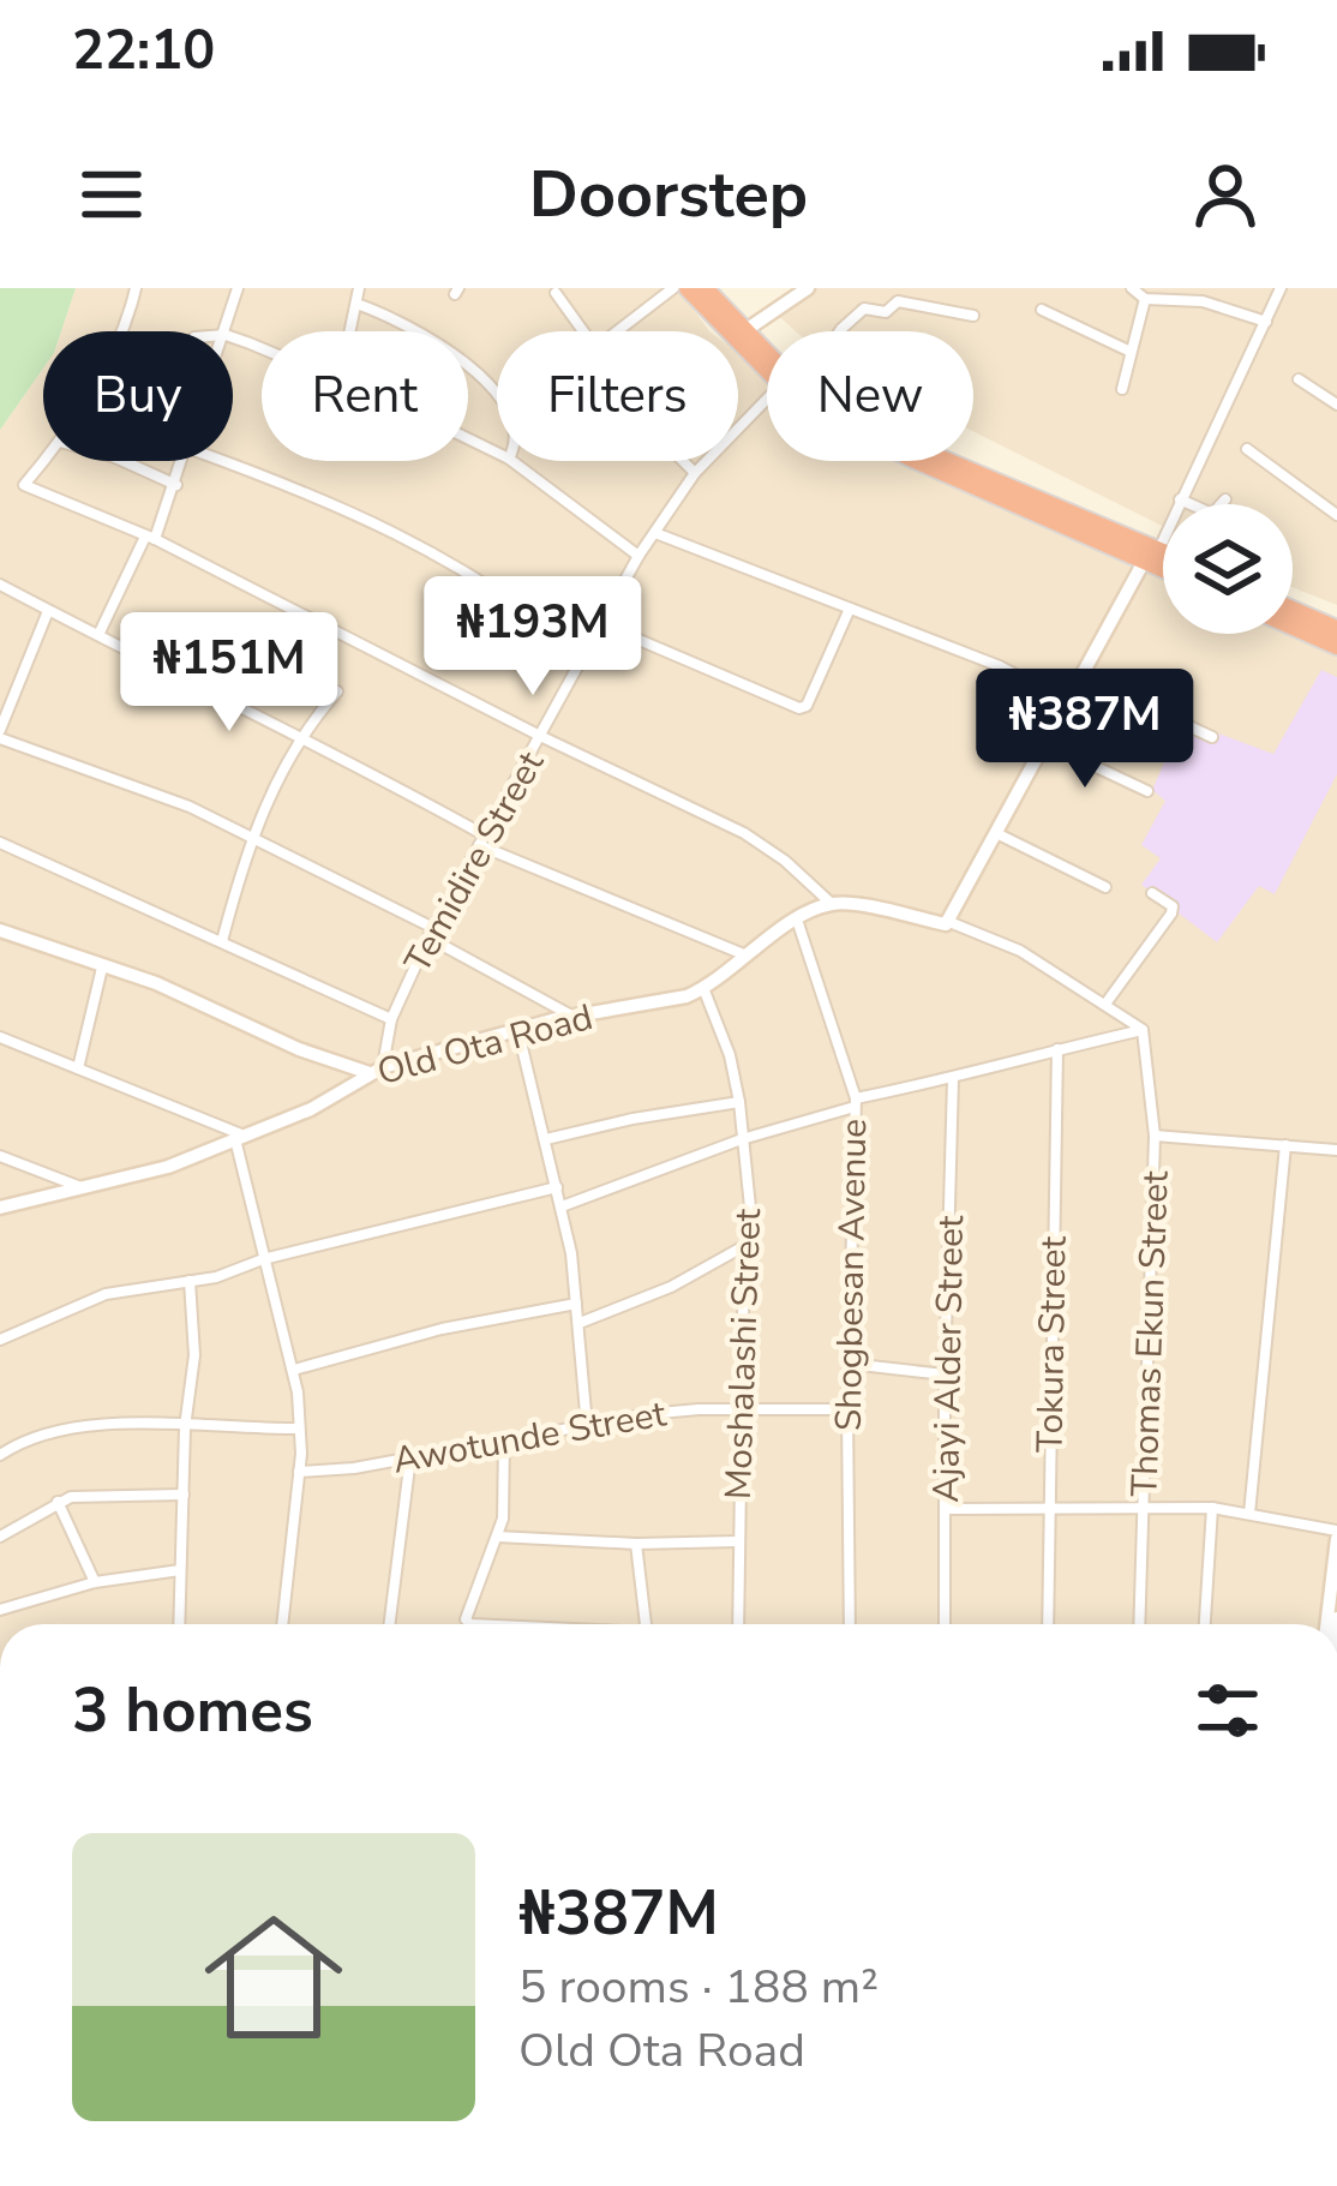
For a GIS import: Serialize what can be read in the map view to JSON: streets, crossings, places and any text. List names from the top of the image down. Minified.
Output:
{"streets":{"street":["Temidire Street","Old Ota Road","Shogbesan Avenue","Thomas Ekun Street","Tokura Street","Moshalashi Street","Ajayi Alder Street","Awotunde Street"]},"crossings":[["Temidire Street","Old Ota Road"],["Old Ota Road","Shogbesan Avenue"],["Old Ota Road","Moshalashi Street"],["Shogbesan Avenue","Awotunde Street"],["Moshalashi Street","Awotunde Street"]],"page":{"status":"22:10","header":"Doorstep","chip":["Buy","Rent","Filters","New"],"price":["₦193M","₦151M","₦387M"],"heading":"3 homes","list":[{"name":"₦387M","note":"5 rooms · 188 m² · Old Ota Road"}]}}
